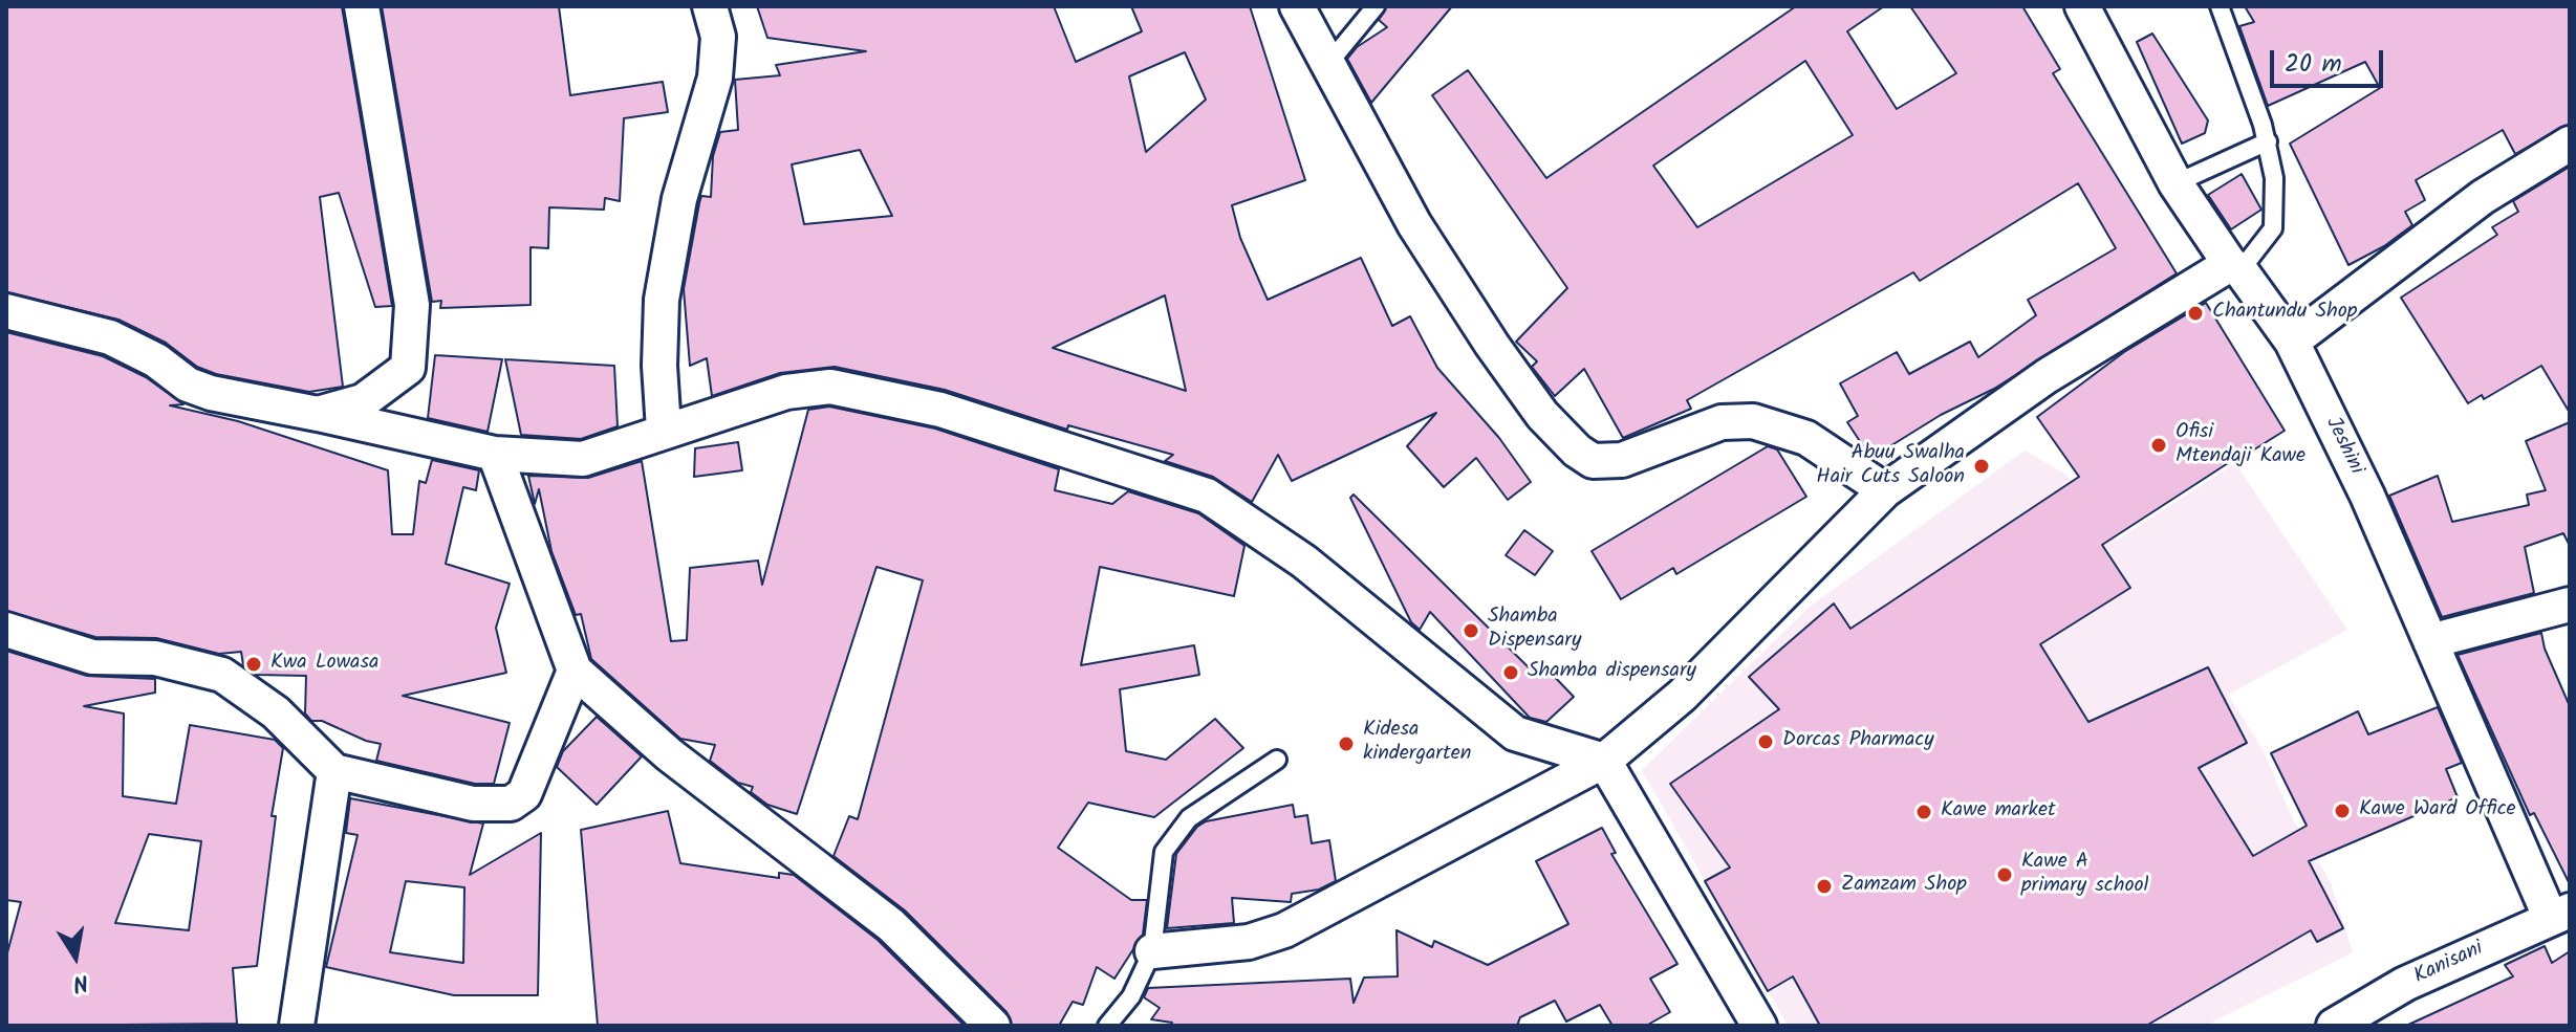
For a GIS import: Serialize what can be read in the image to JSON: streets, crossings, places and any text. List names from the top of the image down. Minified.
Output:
{"streets":{"street":["Jeshini","Kanisani"]},"crossings":[["Jeshini","Kanisani"]],"places":["Chantundu Shop","Ofisi Mtendaji Kawe","Abuu Swalha Hair Cuts Saloon","Shamba Dispensary","Kwa Lowasa","Shamba dispensary","Dorcas Pharmacy","Kidesa kindergarten","Kawe Ward Office","Kawe market","Kawe A primary school","Zamzam Shop"],"scale_bar":"20 m","north":"bottom"}
